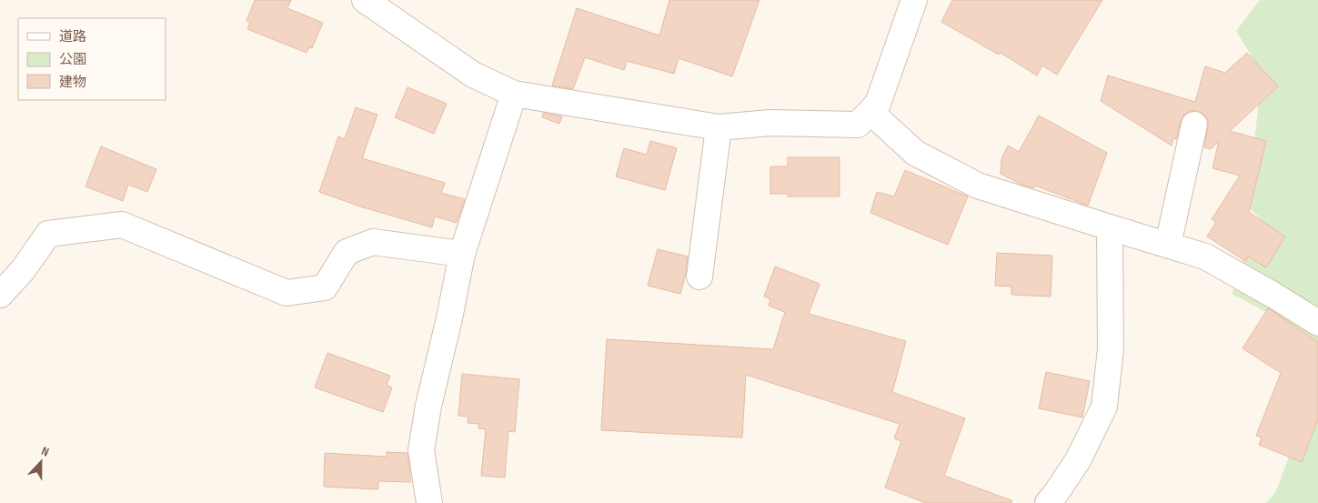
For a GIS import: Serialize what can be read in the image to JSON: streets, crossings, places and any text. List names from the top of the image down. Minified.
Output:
{"legend":["道路","公園","建物"],"north":"top"}
